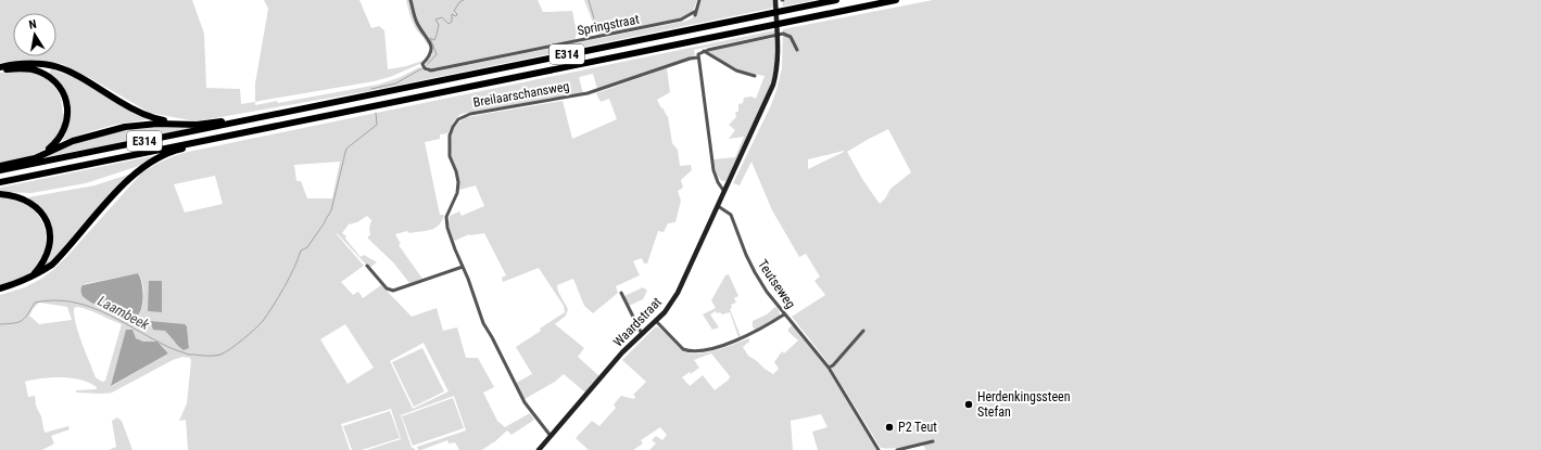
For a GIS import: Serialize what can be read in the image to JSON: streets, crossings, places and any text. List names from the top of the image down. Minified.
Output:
{"streets":{"highway":["E314"],"street":["Springstraat","Breilaarschansweg","Teutseweg","Waardstraat"]},"crossings":[["Breilaarschansweg","Waardstraat"],["Teutseweg","Waardstraat"]],"water":["Laambeek"],"places":["Herdenkingssteen Stefan","P2 Teut"],"north":"top"}
